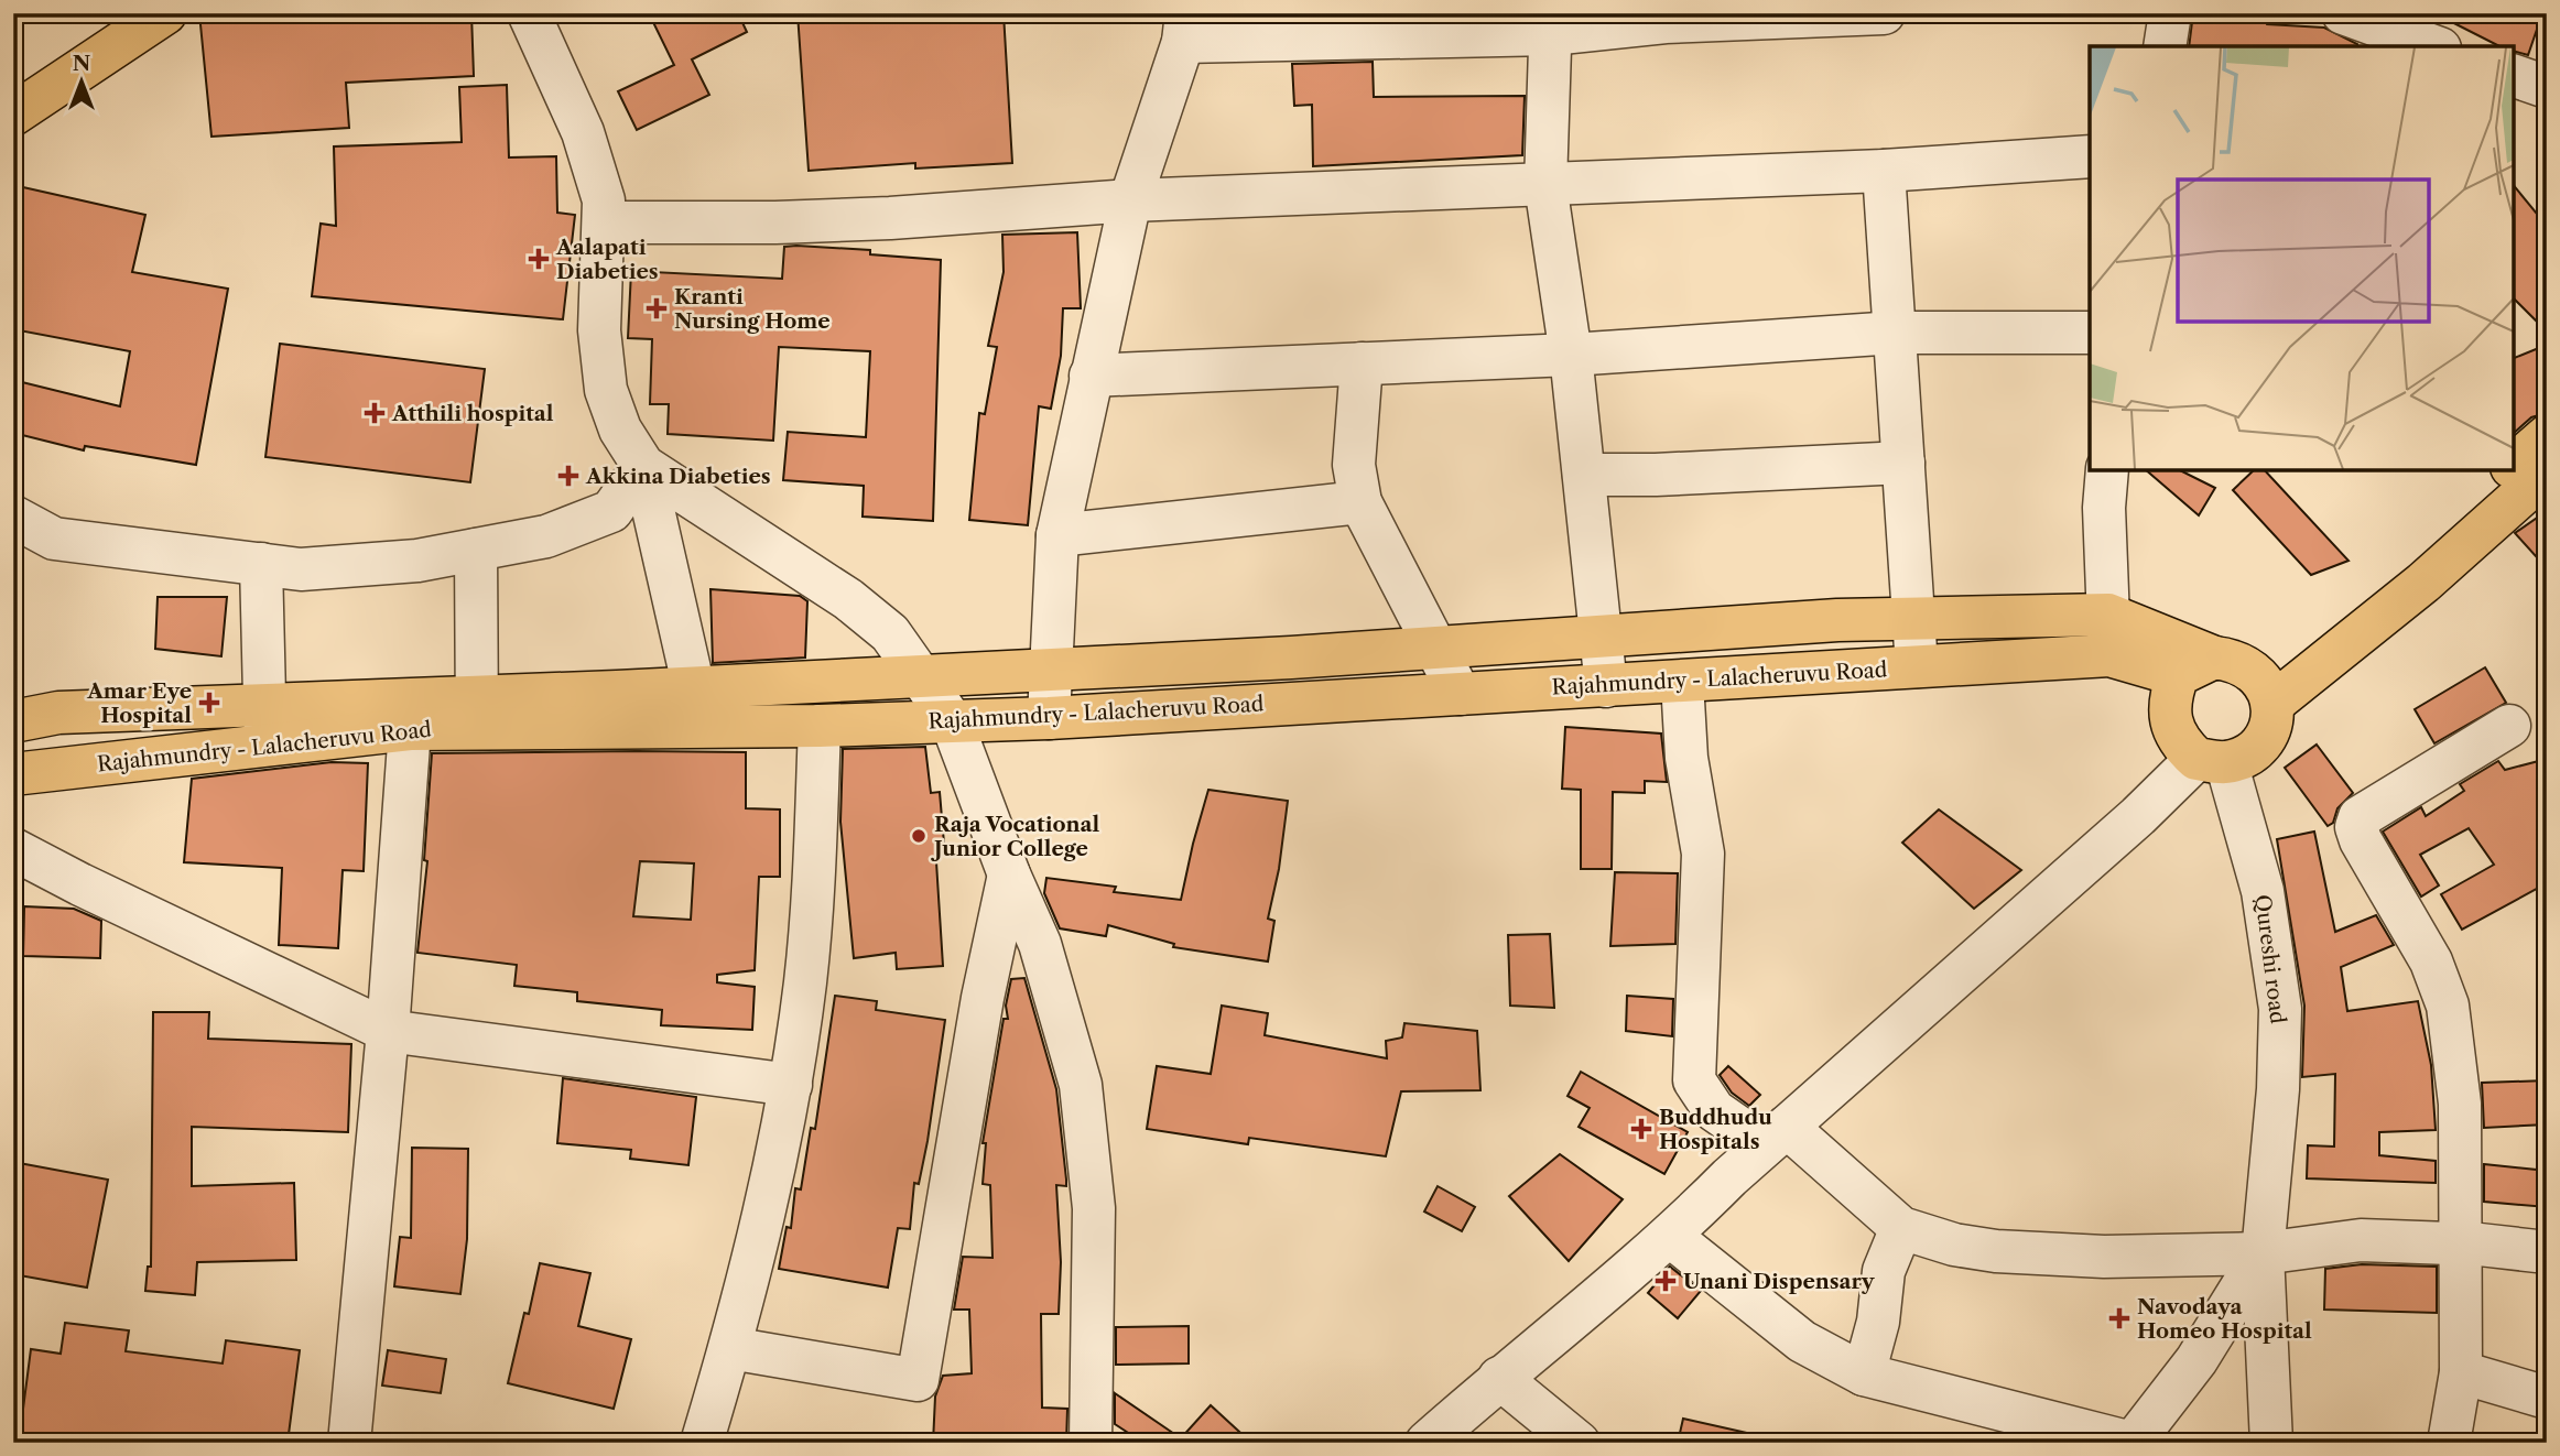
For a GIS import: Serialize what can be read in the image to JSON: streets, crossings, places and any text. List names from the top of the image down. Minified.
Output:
{"streets":{"main road":["Rajahmundry - Lalacheruvu Road"],"street":["Qureshi road"]},"crossings":[["Rajahmundry - Lalacheruvu Road","Qureshi road"]],"places":{"health":["Aalapati Diabeties","Kranti Nursing Home","Atthili hospital","Akkina Diabeties","Amar Eye Hospital","Buddhudu Hospitals","Unani Dispensary","Navodaya Homeo Hospital"],"other":["Raja Vocational Junior College"]},"north":"top"}
